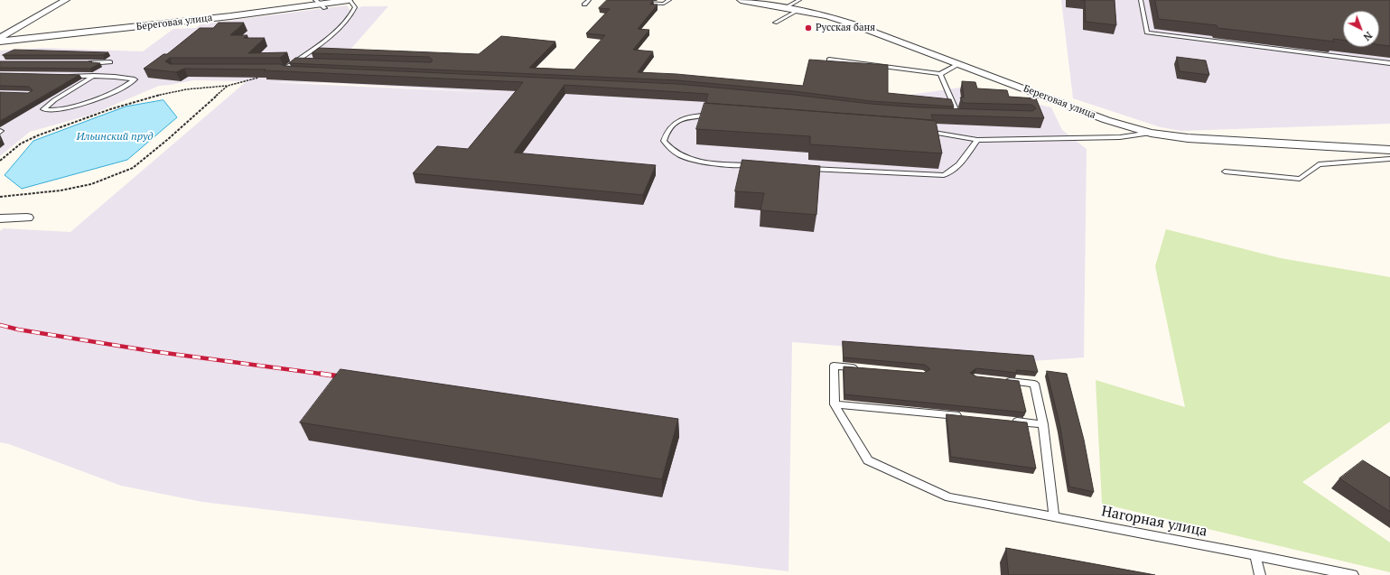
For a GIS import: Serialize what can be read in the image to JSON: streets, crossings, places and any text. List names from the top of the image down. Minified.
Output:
{"streets":{"street":["Береговая улица"],"lane":["Нагорная улица"]},"water":["Ильинский пруд"],"places":["Русская баня"],"north":"bottom right"}
